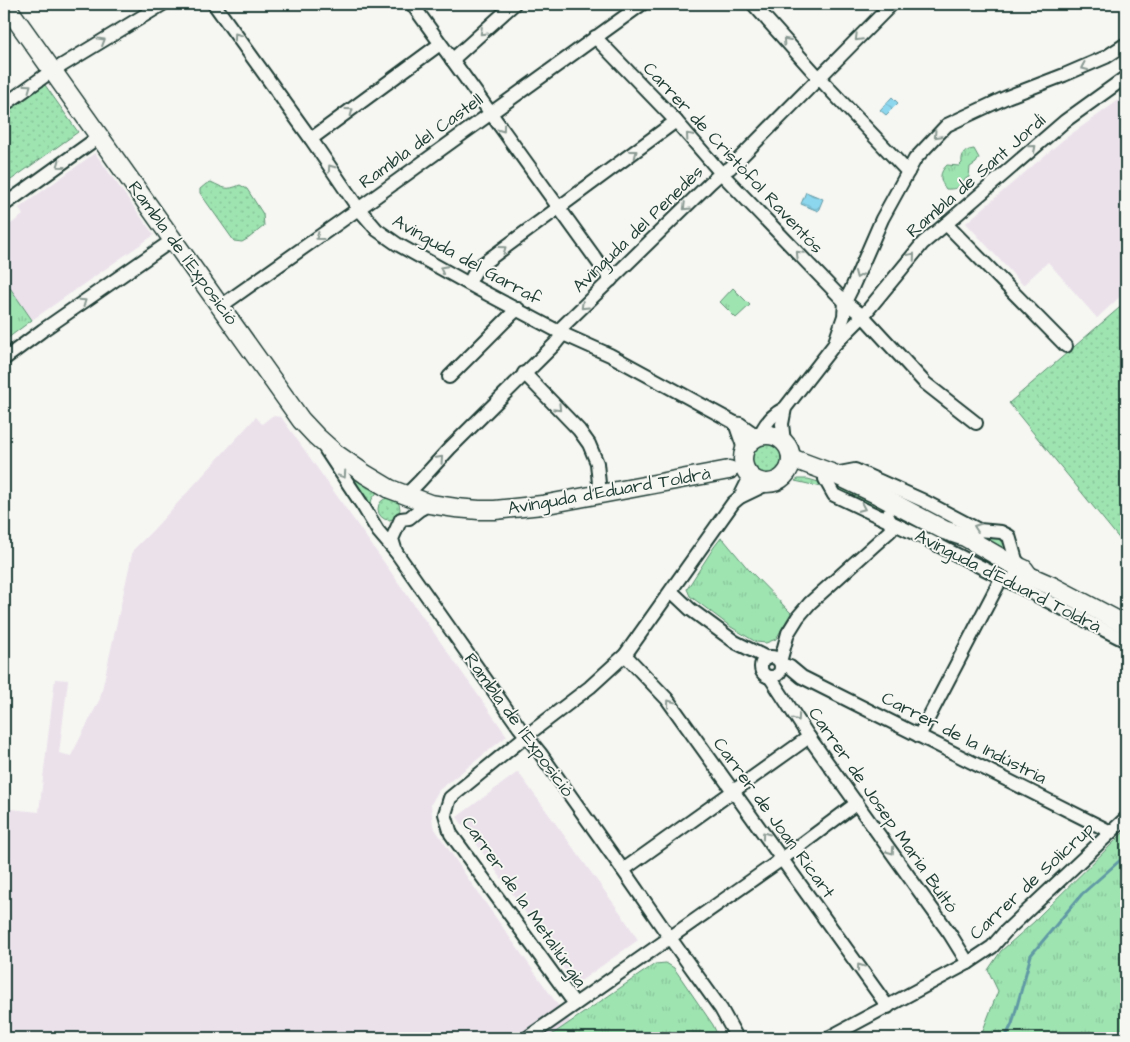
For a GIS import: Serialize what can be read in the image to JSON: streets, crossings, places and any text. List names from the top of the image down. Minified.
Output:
{"streets":{"street":["Rambla del Castell","Carrer de Cristòfol Raventós","Rambla de Sant Jordi","Avinguda del Penedès","Rambla de l'Exposició","Avinguda del Garraf","Avinguda d'Eduard Toldrà","Carrer de la Indústria","Carrer de Josep Maria Bultó","Carrer de Joan Ricart","Carrer de Solicrup","Carrer de la Metal·lúrgia"]},"crossings":[["Rambla del Castell","Carrer de Cristòfol Raventós"],["Rambla del Castell","Rambla de l'Exposició"],["Rambla del Castell","Avinguda del Garraf"],["Carrer de Cristòfol Raventós","Rambla de Sant Jordi"],["Carrer de Cristòfol Raventós","Avinguda del Penedès"],["Rambla de Sant Jordi","Avinguda del Garraf"],["Rambla de Sant Jordi","Avinguda d'Eduard Toldrà"],["Avinguda del Penedès","Rambla de l'Exposició"],["Avinguda del Penedès","Avinguda del Garraf"],["Avinguda del Penedès","Avinguda d'Eduard Toldrà"],["Rambla de l'Exposició","Avinguda d'Eduard Toldrà"],["Rambla de l'Exposició","Carrer de la Metal·lúrgia"],["Avinguda del Garraf","Avinguda d'Eduard Toldrà"],["Carrer de la Indústria","Carrer de Josep Maria Bultó"],["Carrer de la Indústria","Carrer de Solicrup"],["Carrer de la Indústria","Carrer de la Metal·lúrgia"],["Carrer de Josep Maria Bultó","Carrer de Solicrup"],["Carrer de Joan Ricart","Carrer de Solicrup"],["Carrer de Joan Ricart","Carrer de la Metal·lúrgia"]],"one_way":["Carrer de Cristòfol Raventós","Avinguda del Garraf","Carrer de Josep Maria Bultó","Carrer de Joan Ricart"]}
